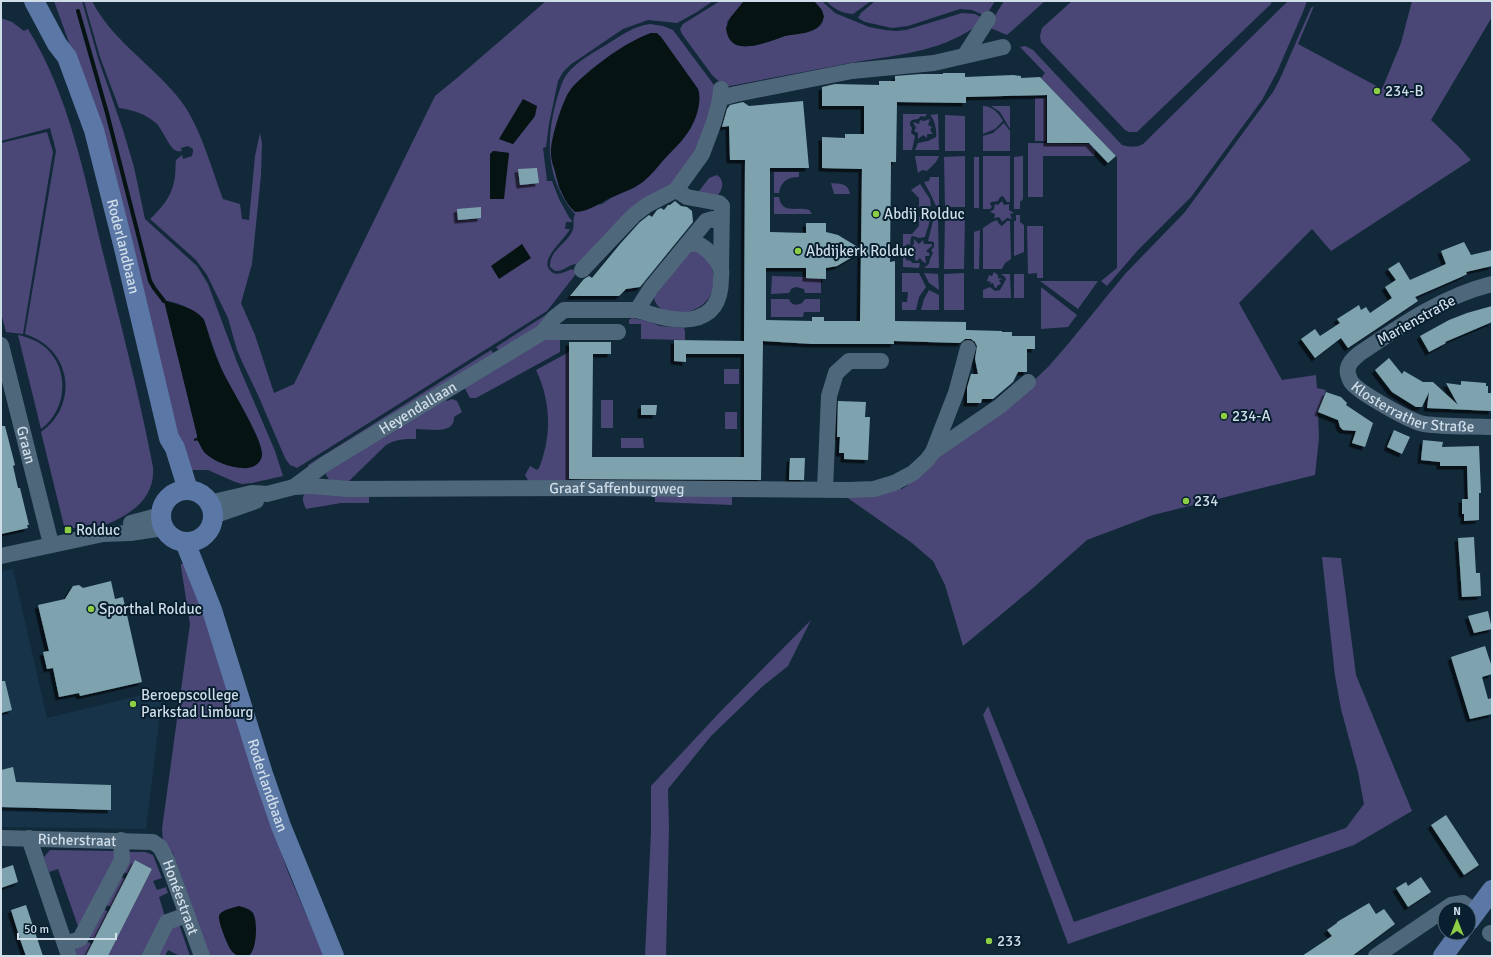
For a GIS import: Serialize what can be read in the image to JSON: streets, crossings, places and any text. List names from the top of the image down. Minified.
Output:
{"streets":{"main road":["Roderlandbaan"],"street":["Marienstraße","Klosterrather Straße","Heyendallaan","Graan","Graaf Saffenburgweg","Richerstraat","Honéestraat"]},"crossings":[["Roderlandbaan","Graaf Saffenburgweg"],["Marienstraße","Klosterrather Straße"],["Heyendallaan","Graaf Saffenburgweg"],["Richerstraat","Honéestraat"]],"places":{"other":["234-B","Abdij Rolduc","Abdijkerk Rolduc","234-A","234","Sporthal Rolduc","Beroepscollege Parkstad Limburg","233"],"transit":["Rolduc"]},"scale_bar":"50 m","north":"top"}
